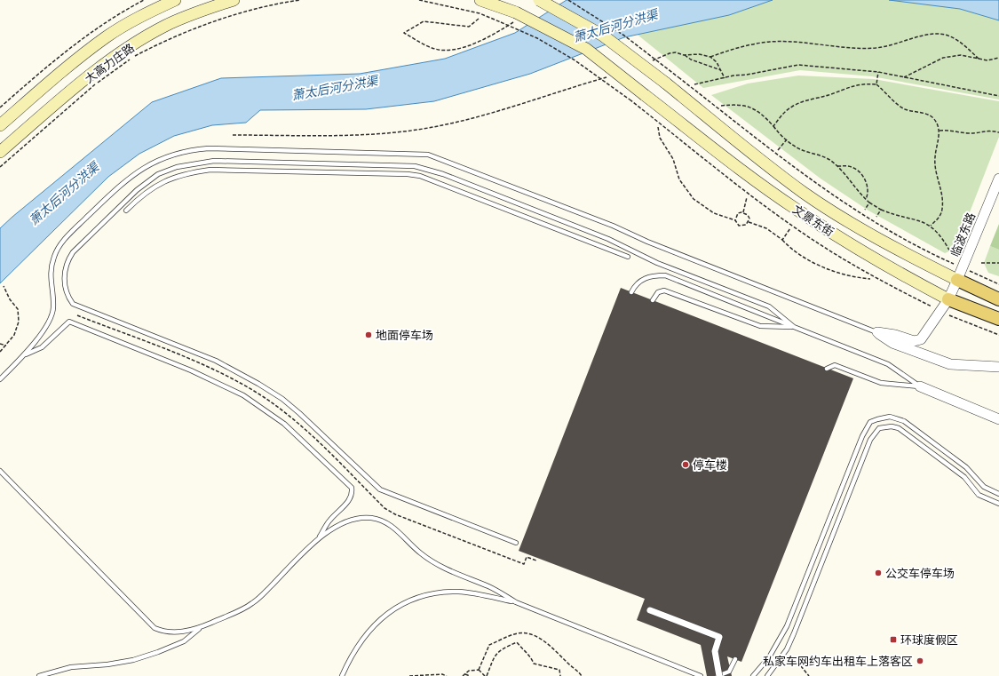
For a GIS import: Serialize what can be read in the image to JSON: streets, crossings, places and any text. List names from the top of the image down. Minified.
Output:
{"streets":{"main road":["大高力庄路","文景东街"],"street":["临波东路"]},"crossings":[["文景东街","临波东路"]],"water":["萧太后河分洪渠"],"places":{"other":["地面停车场","停车楼","公交车停车场","私家车网约车出租车上落客区"],"transit":["环球度假区"]}}
